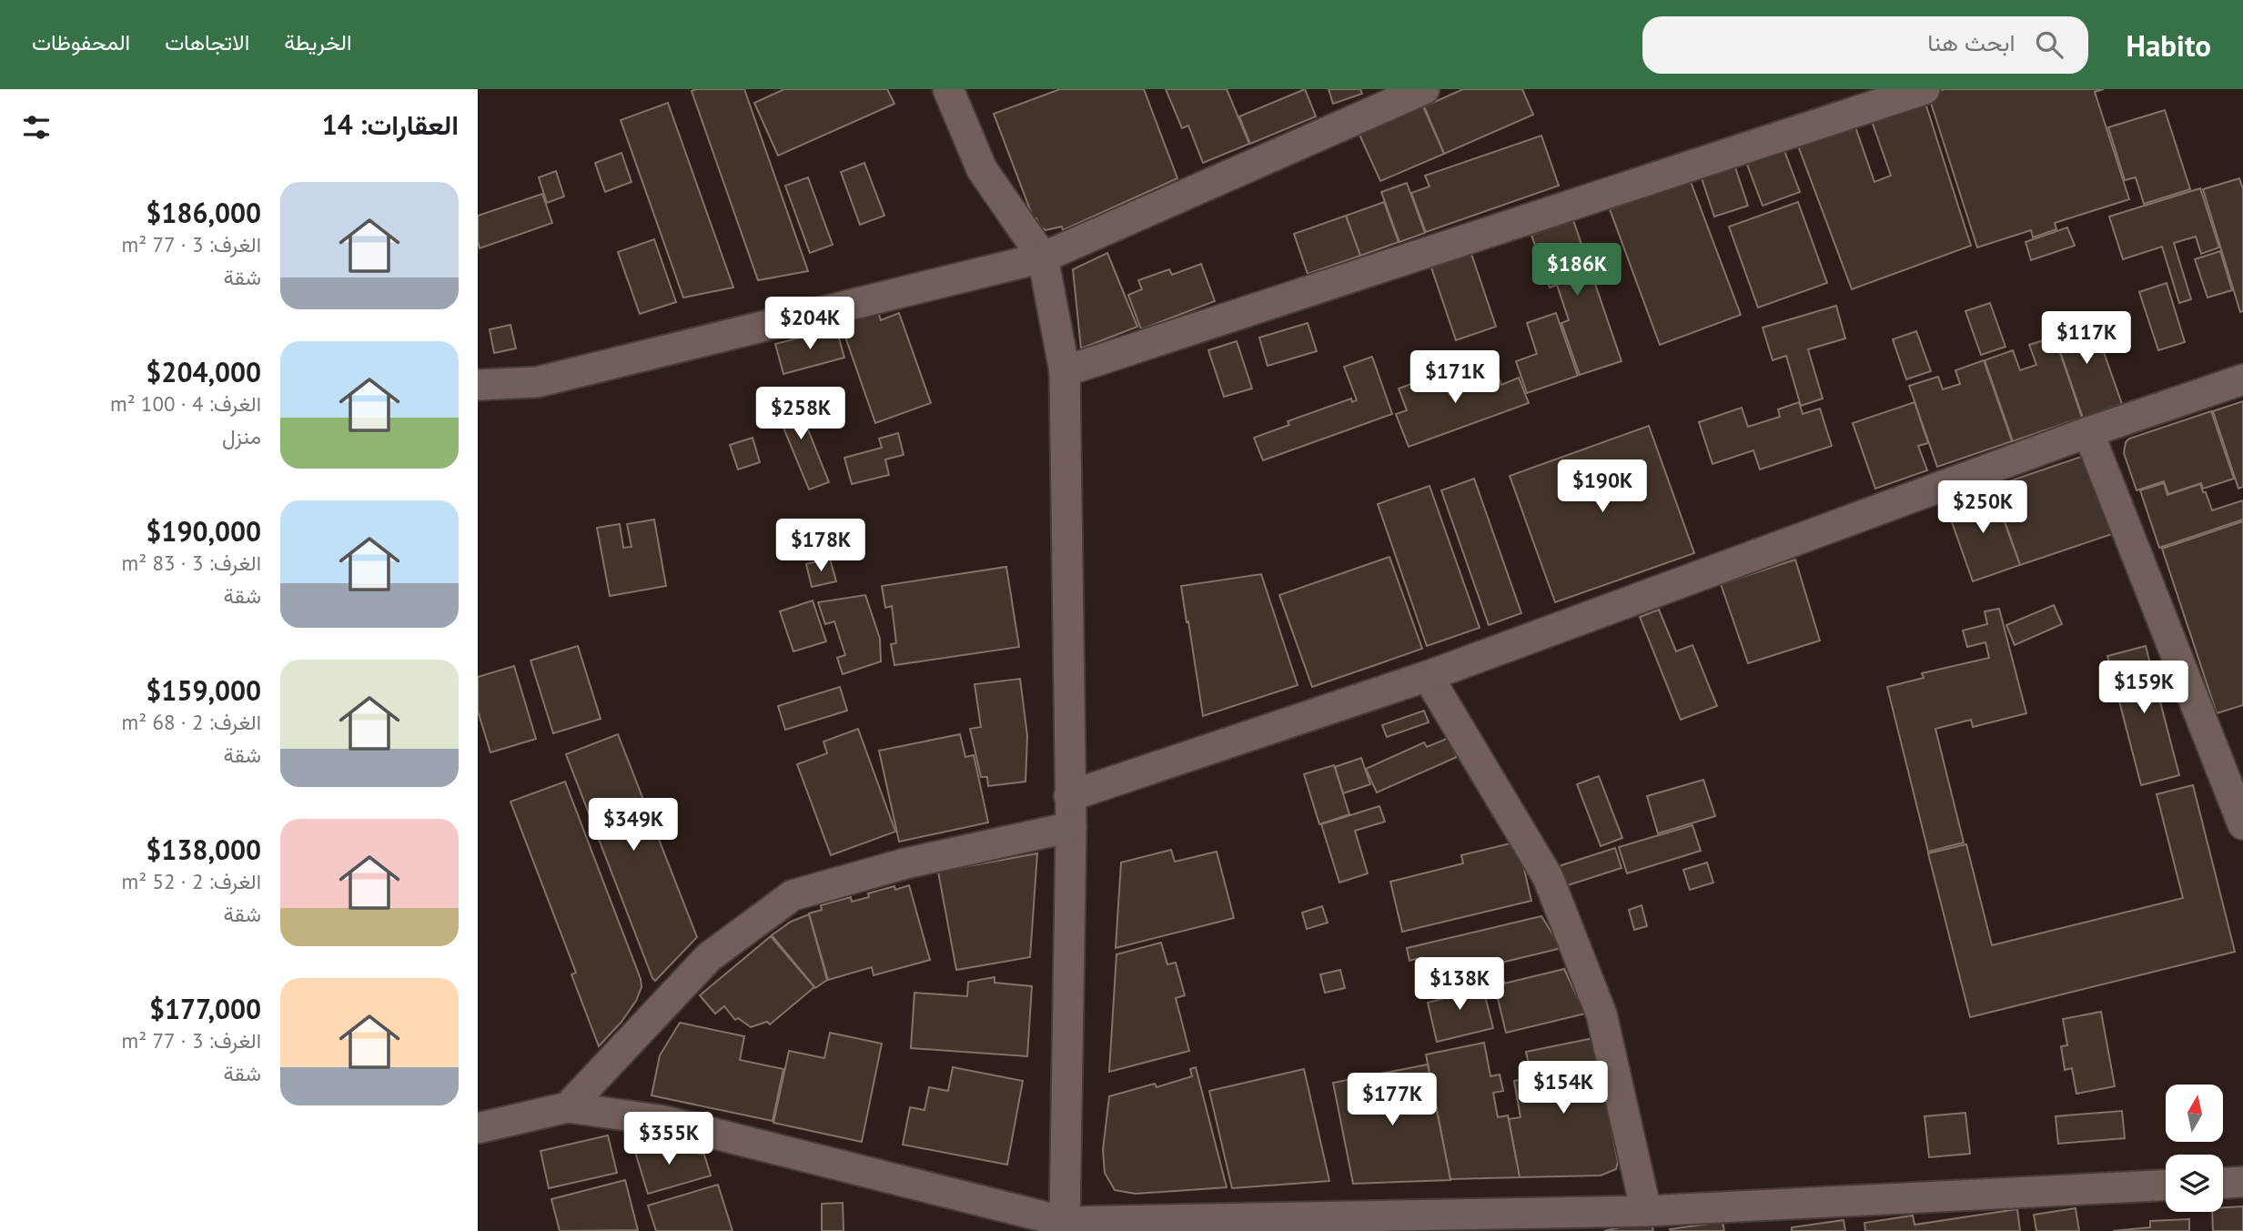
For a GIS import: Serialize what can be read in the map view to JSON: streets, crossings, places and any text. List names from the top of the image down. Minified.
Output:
{"north":"top","page":{"header":"Habito","search":"ابحث هنا","nav":["الخريطة","الاتجاهات","المحفوظات"],"heading":"العقارات: 14","list":[{"name":"$186,000","note":"الغرف: 3 · 77 m² · شقة"},{"name":"$204,000","note":"الغرف: 4 · 100 m² · منزل"},{"name":"$190,000","note":"الغرف: 3 · 83 m² · شقة"},{"name":"$159,000","note":"الغرف: 2 · 68 m² · شقة"},{"name":"$138,000","note":"الغرف: 2 · 52 m² · شقة"},{"name":"$177,000","note":"الغرف: 3 · 77 m² · شقة"}],"price":["$186K","$204K","$117K","$171K","$258K","$190K","$250K","$178K","$159K","$349K","$138K","$154K","$177K","$355K"]}}
